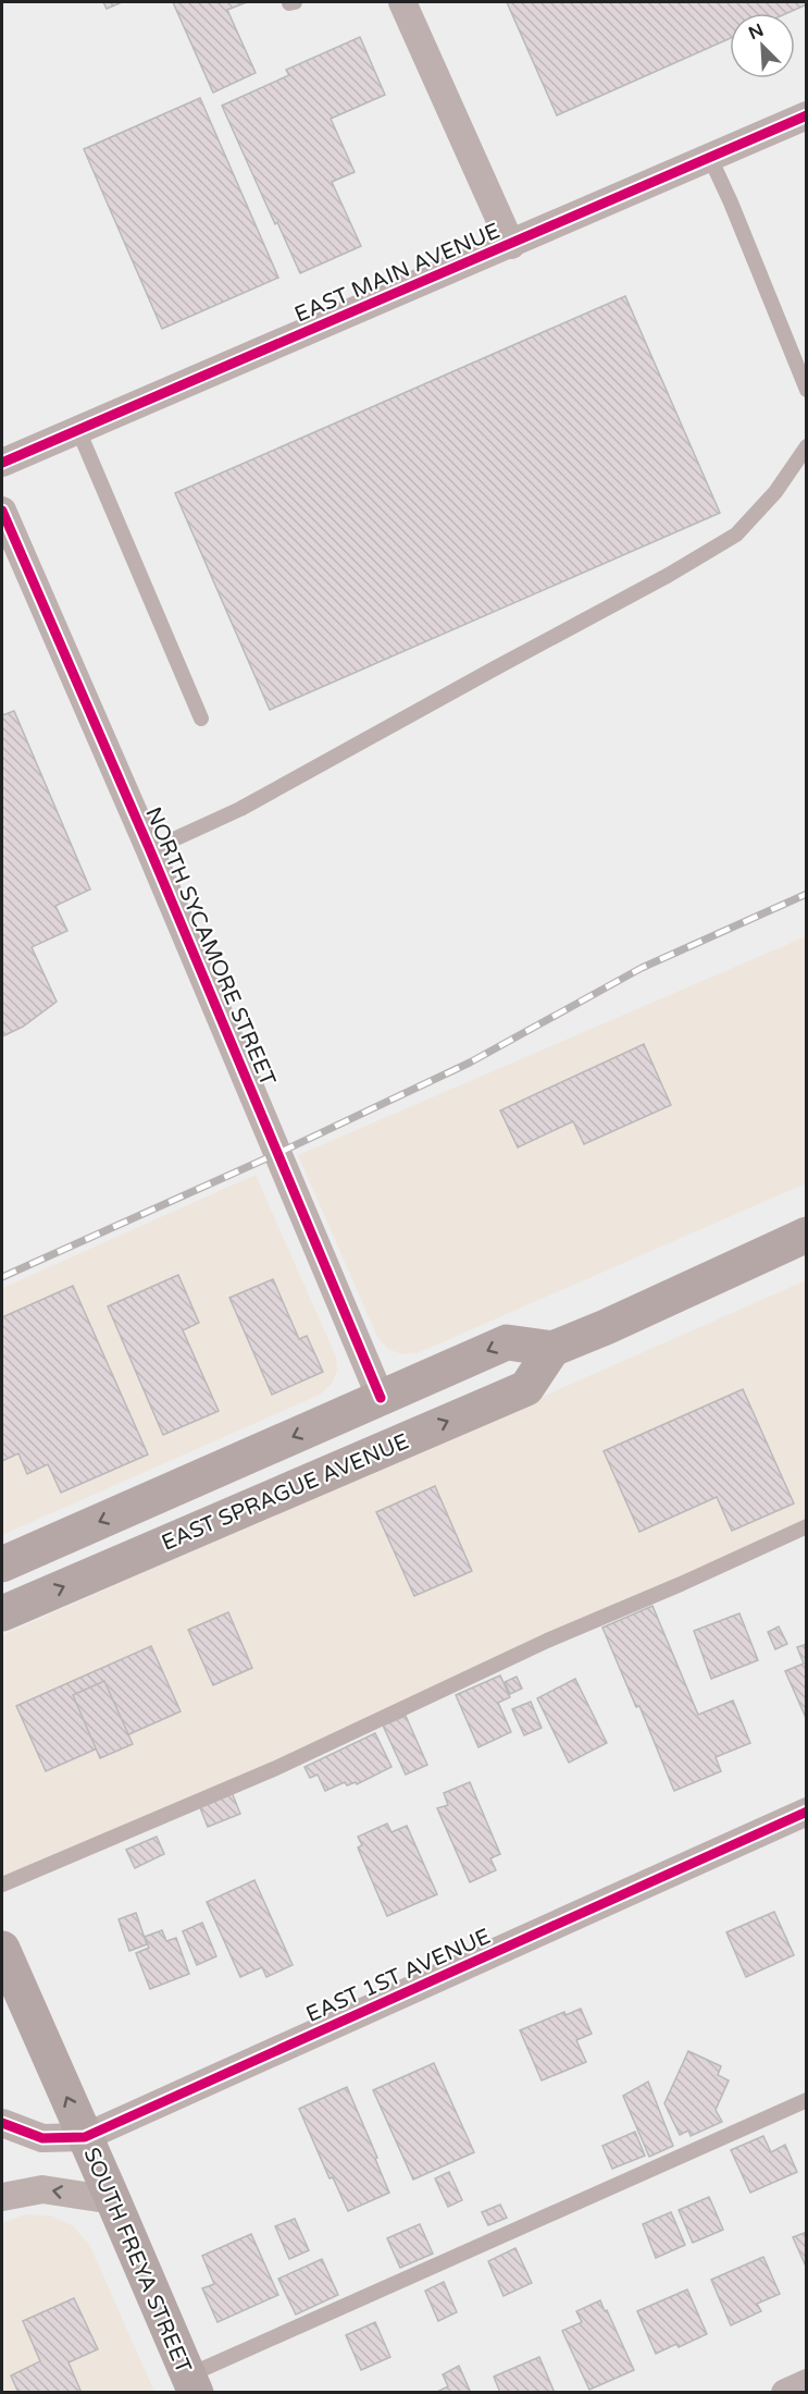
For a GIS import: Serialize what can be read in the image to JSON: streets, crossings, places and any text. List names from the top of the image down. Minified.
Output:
{"streets":{"main road":["EAST SPRAGUE AVENUE","SOUTH FREYA STREET"],"street":["EAST MAIN AVENUE","NORTH SYCAMORE STREET","EAST 1ST AVENUE"]},"crossings":[["EAST 1ST AVENUE","SOUTH FREYA STREET"]],"one_way":["SOUTH FREYA STREET"],"north":"top left"}
